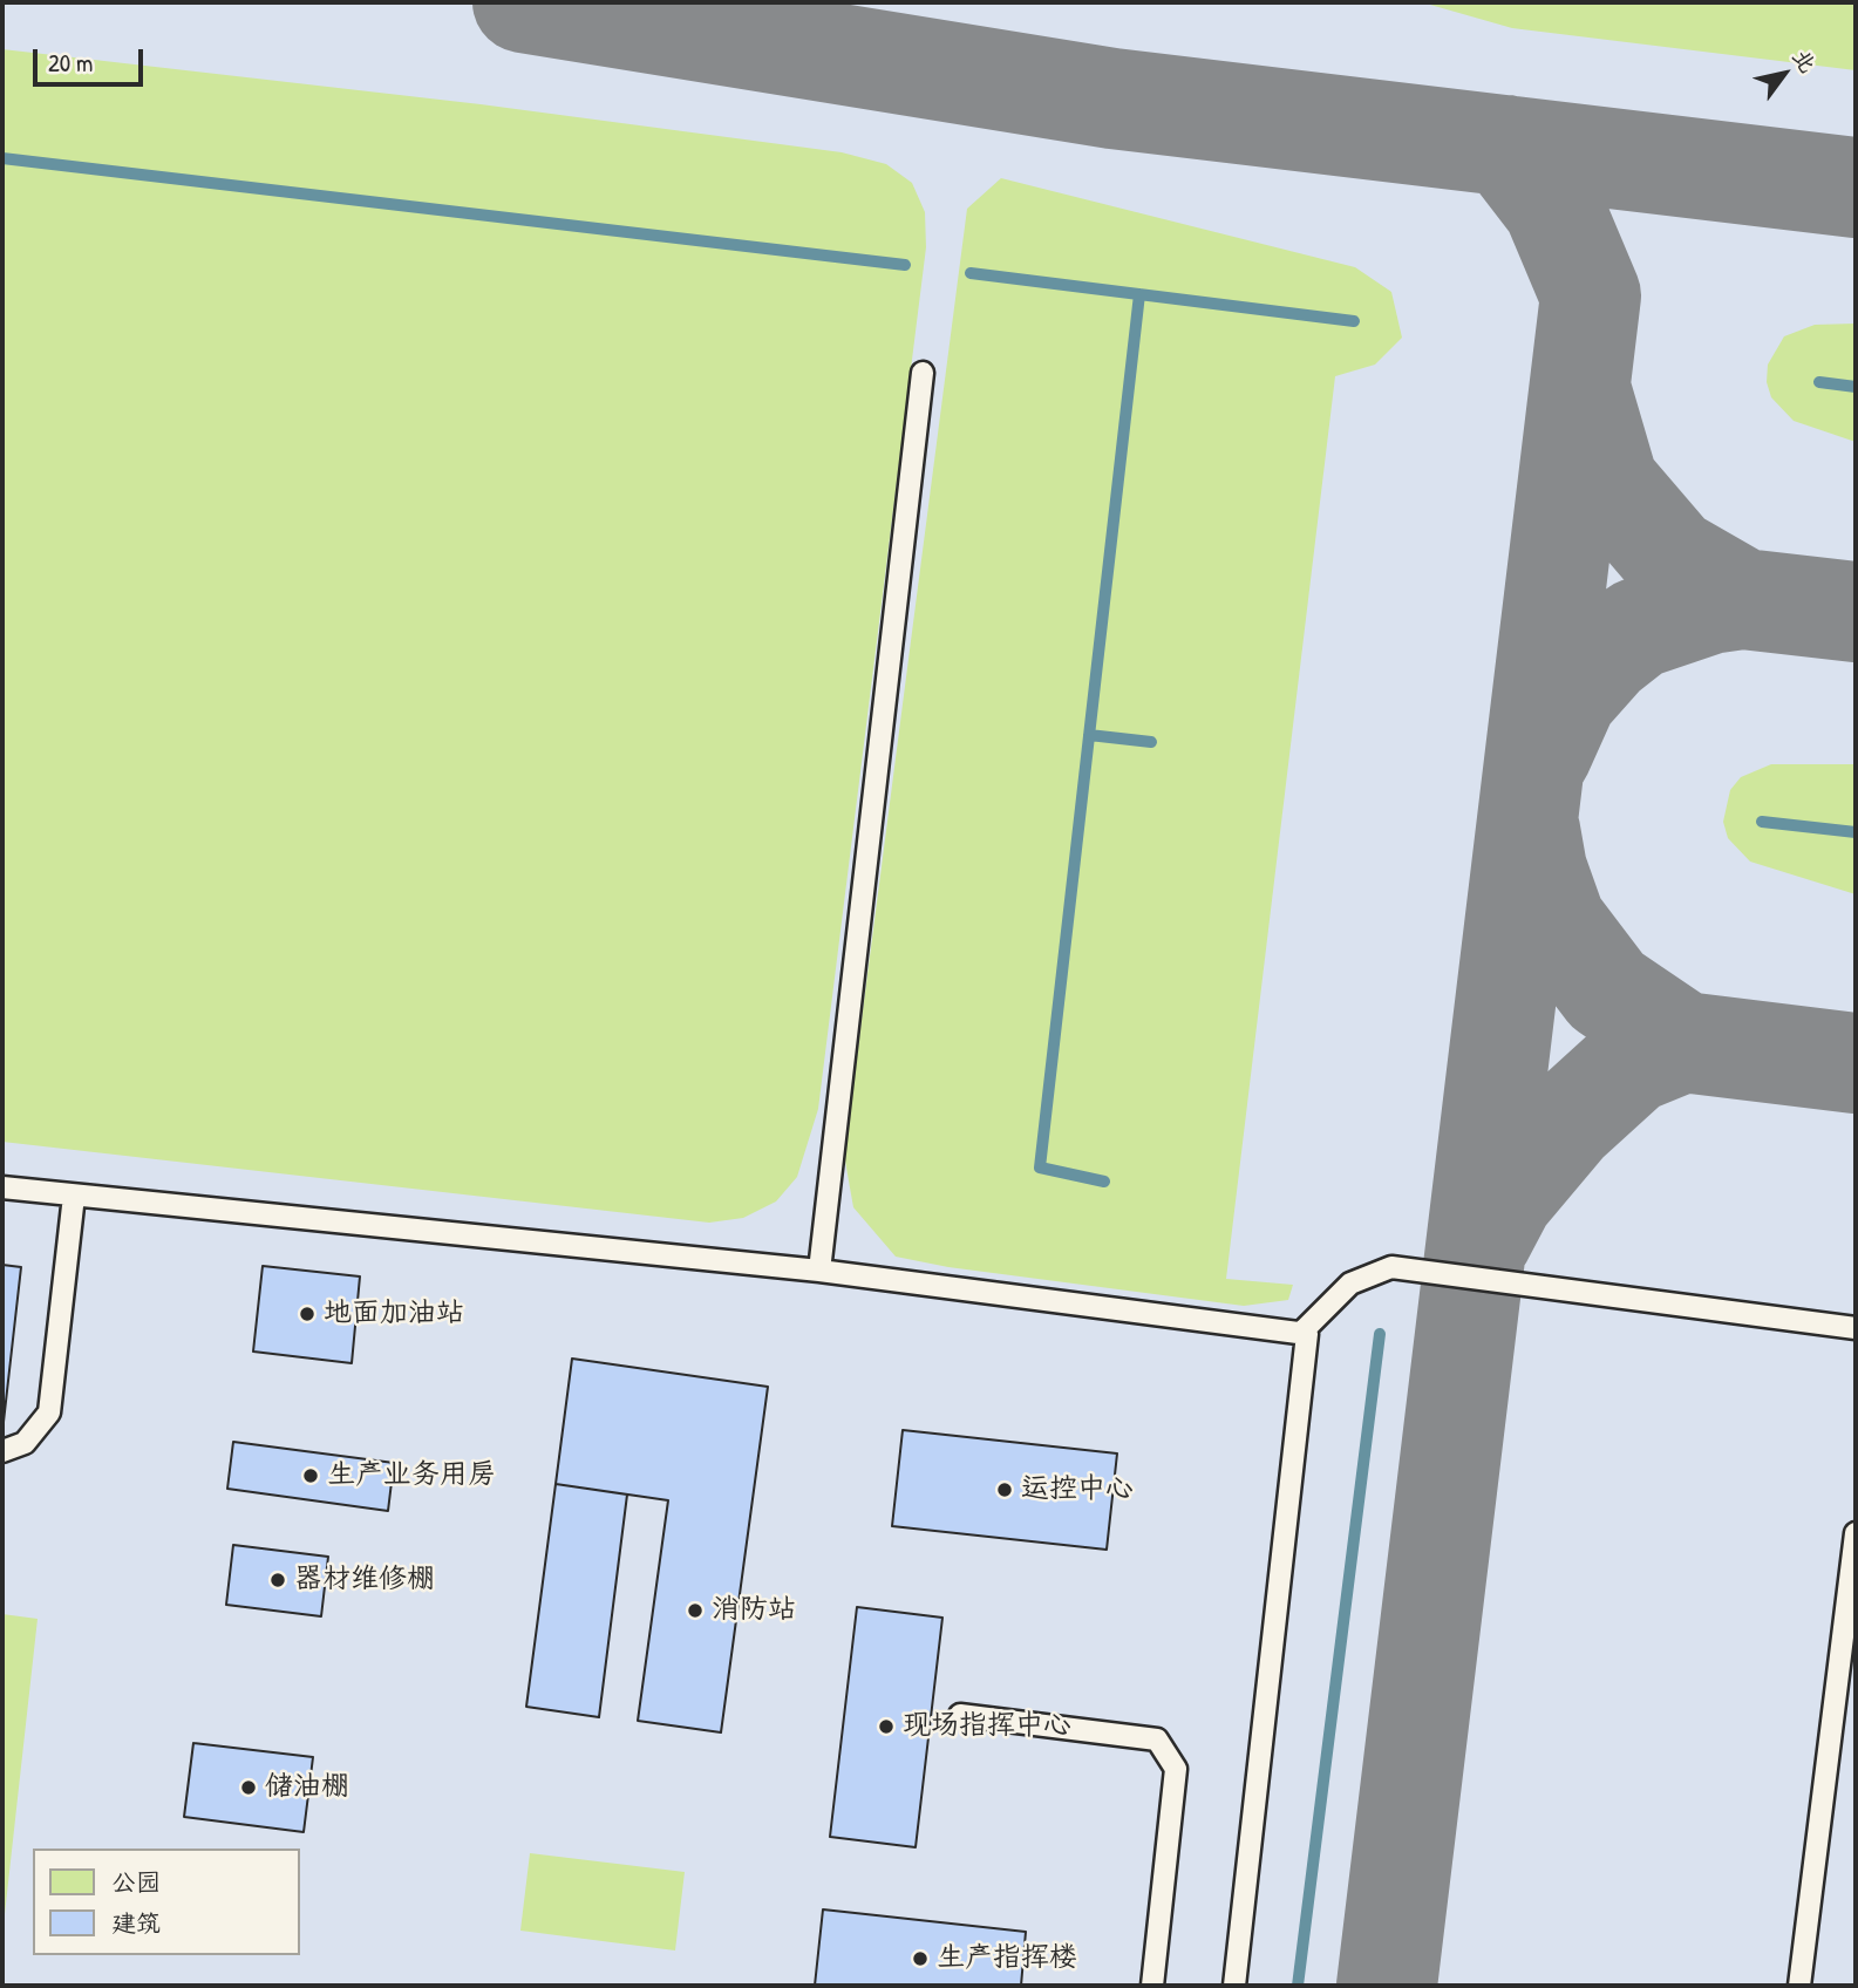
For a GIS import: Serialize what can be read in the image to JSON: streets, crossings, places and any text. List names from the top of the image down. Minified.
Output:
{"places":["地面加油站","生产业务用房","运控中心","器材维修棚","消防站","现场指挥中心","储油棚","生产指挥楼"],"legend":["公园","建筑"],"scale_bar":"20 m","north":"top right"}
